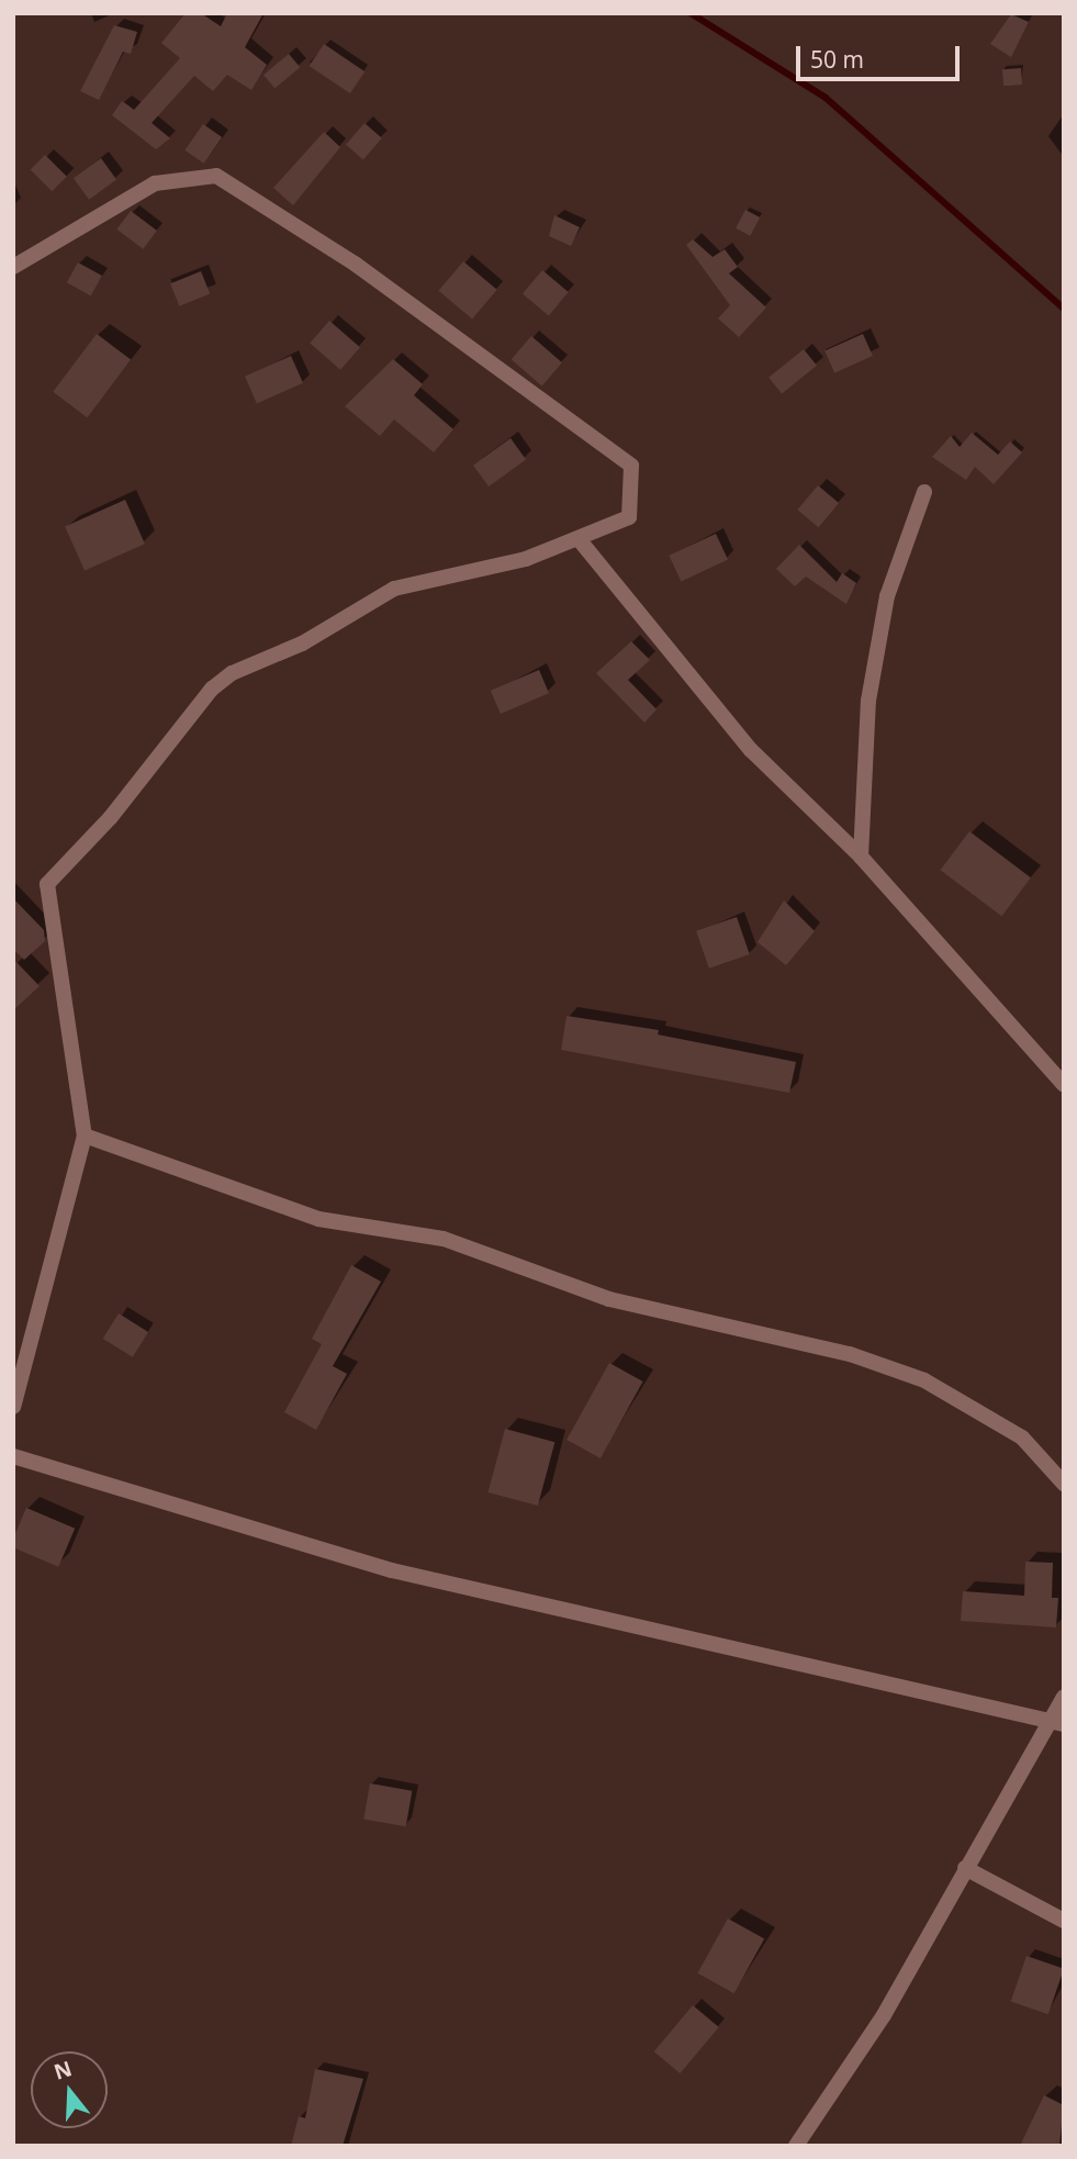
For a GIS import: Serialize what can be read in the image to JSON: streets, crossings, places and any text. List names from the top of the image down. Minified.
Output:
{"scale_bar":"50 m","north":"top"}
